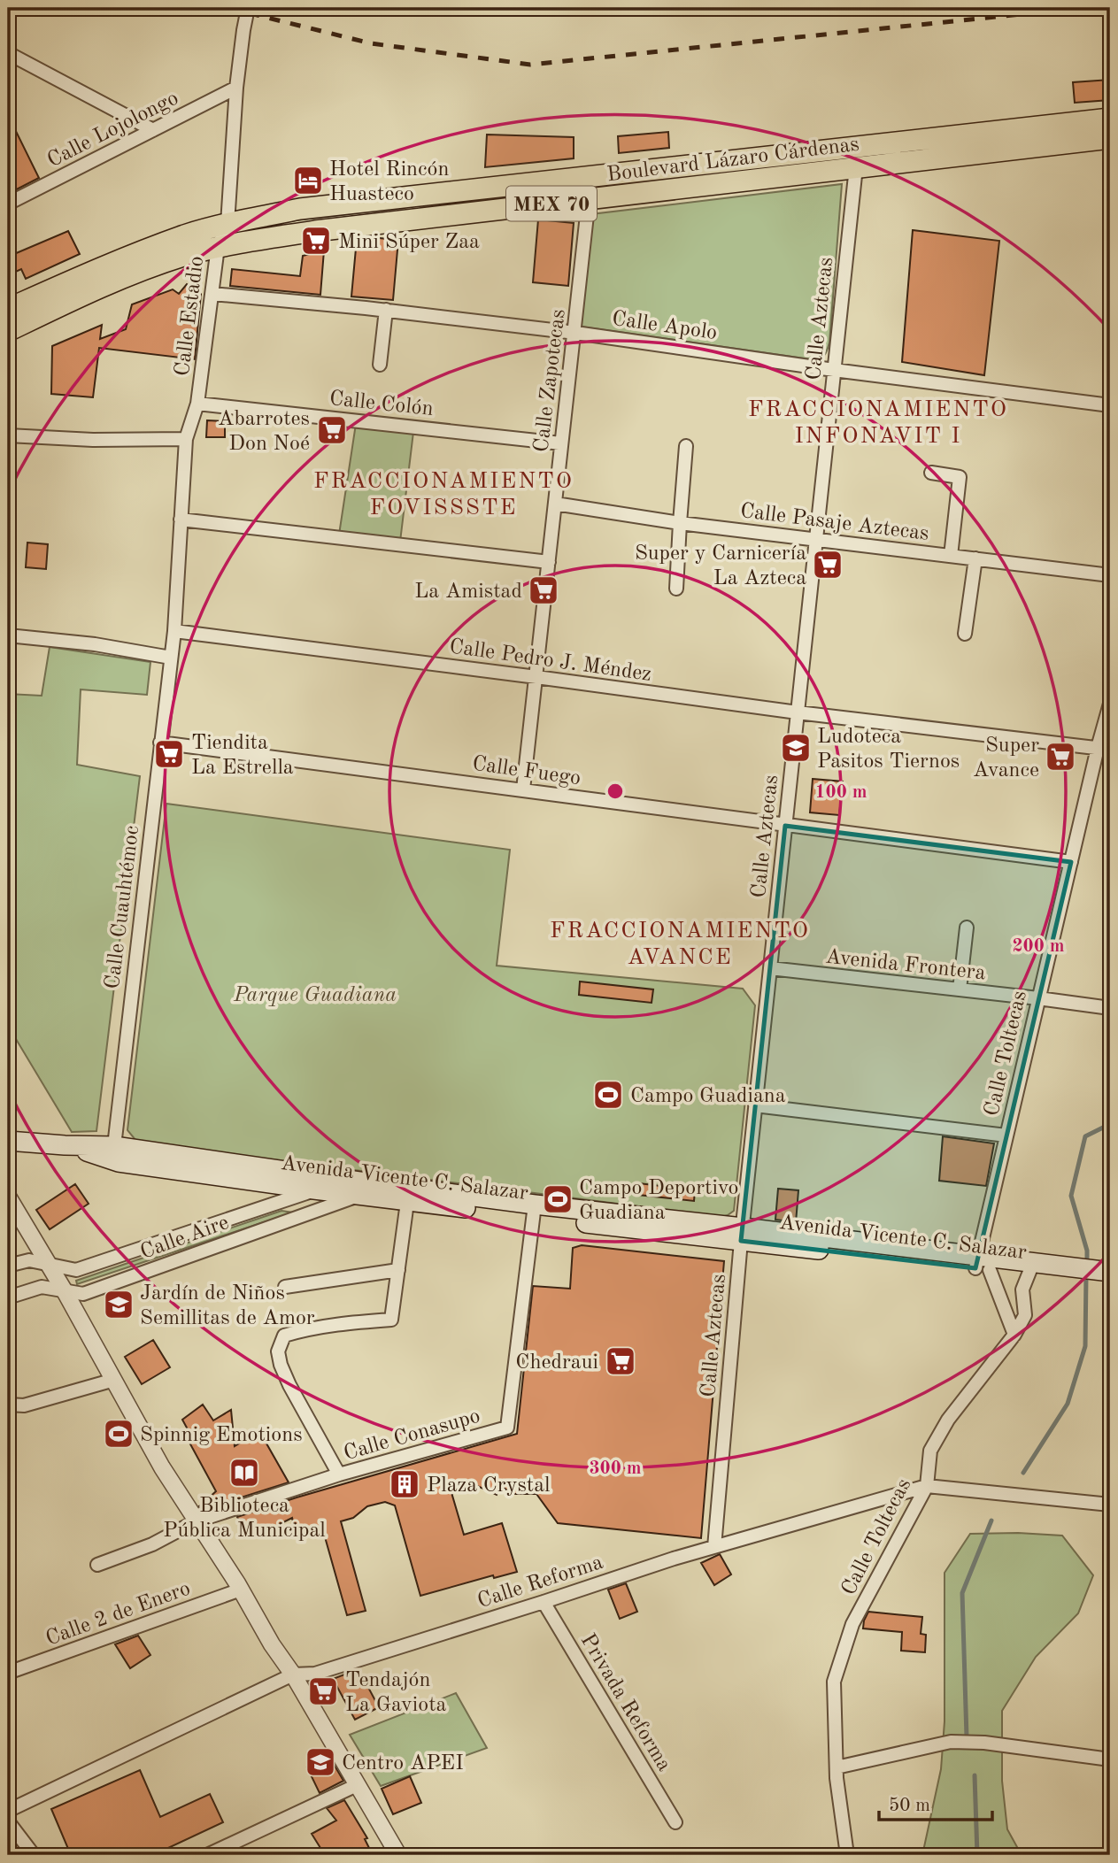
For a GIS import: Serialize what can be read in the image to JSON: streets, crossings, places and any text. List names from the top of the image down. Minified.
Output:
{"streets":{"main road":["Boulevard Lázaro Cárdenas","MEX 70","Avenida Vicente C. Salazar"],"street":["Calle Lojolongo","Calle Estadio","Calle Aztecas","Calle Apolo","Calle Zapotecas","Calle Colón","Calle Pasaje Aztecas","Calle Pedro J. Méndez","Calle Fuego","Calle Cuauhtémoc","Avenida Frontera","Calle Toltecas","Calle Aire","Calle Conasupo","Calle Reforma","Calle 2 de Enero","Privada Reforma"]},"crossings":[["Calle Lojolongo","Calle Estadio"],["Boulevard Lázaro Cárdenas","Calle Estadio"],["Boulevard Lázaro Cárdenas","Calle Aztecas"],["Boulevard Lázaro Cárdenas","Calle Zapotecas"],["Calle Estadio","Calle Apolo"],["Calle Estadio","Calle Colón"],["Calle Estadio","Calle Pedro J. Méndez"],["Calle Aztecas","Calle Apolo"],["Calle Aztecas","Calle Pasaje Aztecas"],["Calle Aztecas","Calle Pedro J. Méndez"],["Calle Aztecas","Calle Fuego"],["Calle Aztecas","Avenida Frontera"],["Calle Aztecas","Avenida Vicente C. Salazar"],["Calle Aztecas","Calle Reforma"],["Calle Apolo","Calle Zapotecas"],["Calle Zapotecas","Calle Colón"],["Calle Zapotecas","Calle Pasaje Aztecas"],["Calle Zapotecas","Calle Pedro J. Méndez"],["Calle Zapotecas","Calle Fuego"],["Calle Pedro J. Méndez","Calle Toltecas"],["Calle Fuego","Calle Cuauhtémoc"],["Calle Fuego","Calle Toltecas"],["Calle Cuauhtémoc","Avenida Vicente C. Salazar"],["Avenida Frontera","Calle Toltecas"],["Calle Toltecas","Avenida Vicente C. Salazar"],["Calle Toltecas","Calle Reforma"],["Avenida Vicente C. Salazar","Calle Aire"],["Avenida Vicente C. Salazar","Calle Conasupo"],["Calle Reforma","Privada Reforma"]],"districts":["FRACCIONAMIENTO INFONAVIT I","FRACCIONAMIENTO FOVISSSTE","FRACCIONAMIENTO AVANCE"],"parks":["Parque Guadiana"],"places":{"hotel":["Hotel Rincón Huasteco"],"supermarket":["Mini Súper Zaa","Abarrotes Don Noé","Super y Carnicería La Azteca","La Amistad","Tiendita La Estrella","Super Avance","Chedraui","Tendajón La Gaviota"],"school or university":["Ludoteca Pasitos Tiernos","Jardín de Niños Semillitas de Amor","Centro APEI"],"sports":["Campo Guadiana","Campo Deportivo Guadiana","Spinnig Emotions"],"library":["Biblioteca Pública Municipal"],"building":["Plaza Crystal"]},"scale_bar":"50 m","rings":["100 m","200 m","300 m"]}
